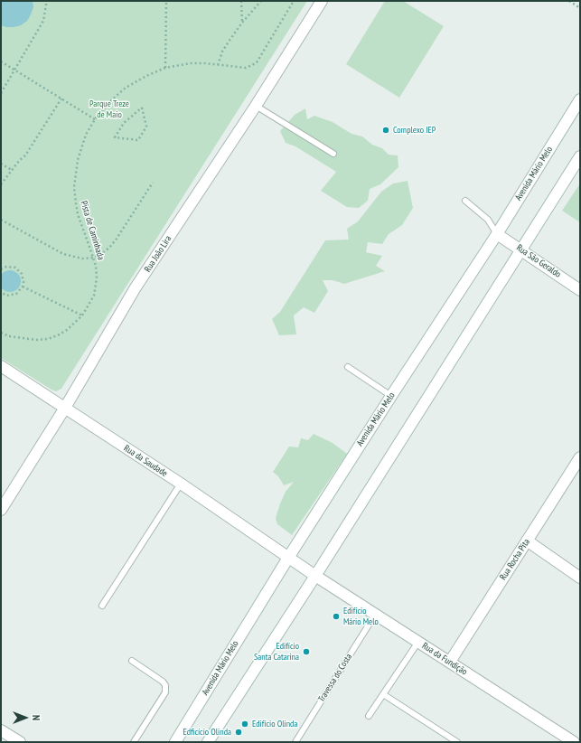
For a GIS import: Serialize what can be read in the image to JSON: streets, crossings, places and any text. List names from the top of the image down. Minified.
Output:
{"streets":{"street":["Avenida Mário Melo","Rua João Lira","Rua São Geraldo","Rua da Saudade","Rua Rocha Pita","Rua da Fundição"],"lane":["Travessa do Costa"],"path":["Pista de Caminhada"]},"crossings":[["Avenida Mário Melo","Rua São Geraldo"],["Avenida Mário Melo","Rua da Saudade"],["Rua João Lira","Rua da Saudade"],["Rua da Saudade","Rua da Fundição"],["Rua Rocha Pita","Rua da Fundição"],["Rua da Fundição","Travessa do Costa"]],"parks":["Parque Treze de Maio"],"places":["Complexo IEP","Edifício Mário Melo","Edifício Santa Catarina","Edifício Olinda","Edficício Olinda"],"north":"right"}
